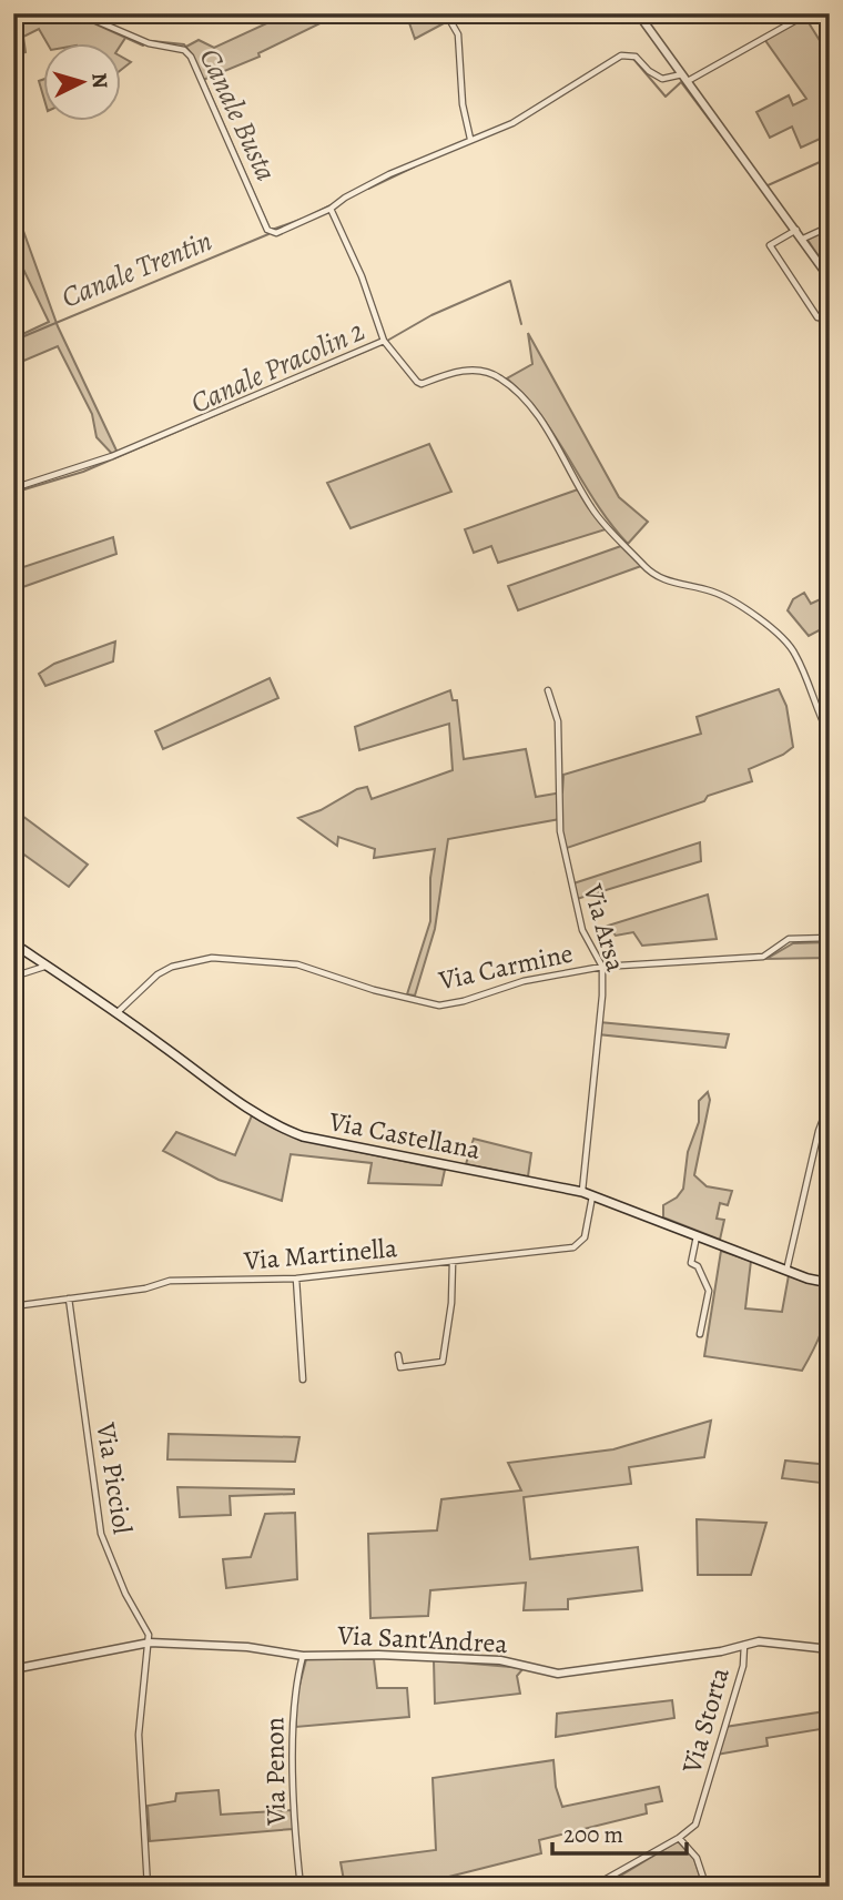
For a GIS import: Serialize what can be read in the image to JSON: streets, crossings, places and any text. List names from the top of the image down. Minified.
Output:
{"streets":{"main road":["Via Castellana"],"street":["Via Arsa","Via Carmine","Via Martinella","Via Picciol","Via Sant'Andrea","Via Storta","Via Penon"]},"crossings":[["Via Arsa","Via Carmine"],["Via Arsa","Via Castellana"],["Via Carmine","Via Castellana"],["Via Castellana","Via Martinella"],["Via Martinella","Via Picciol"],["Via Picciol","Via Sant'Andrea"],["Via Sant'Andrea","Via Storta"],["Via Sant'Andrea","Via Penon"]],"water":["Canale Busta","Canale Trentin","Canale Pracolin 2"],"scale_bar":"200 m","north":"right"}
